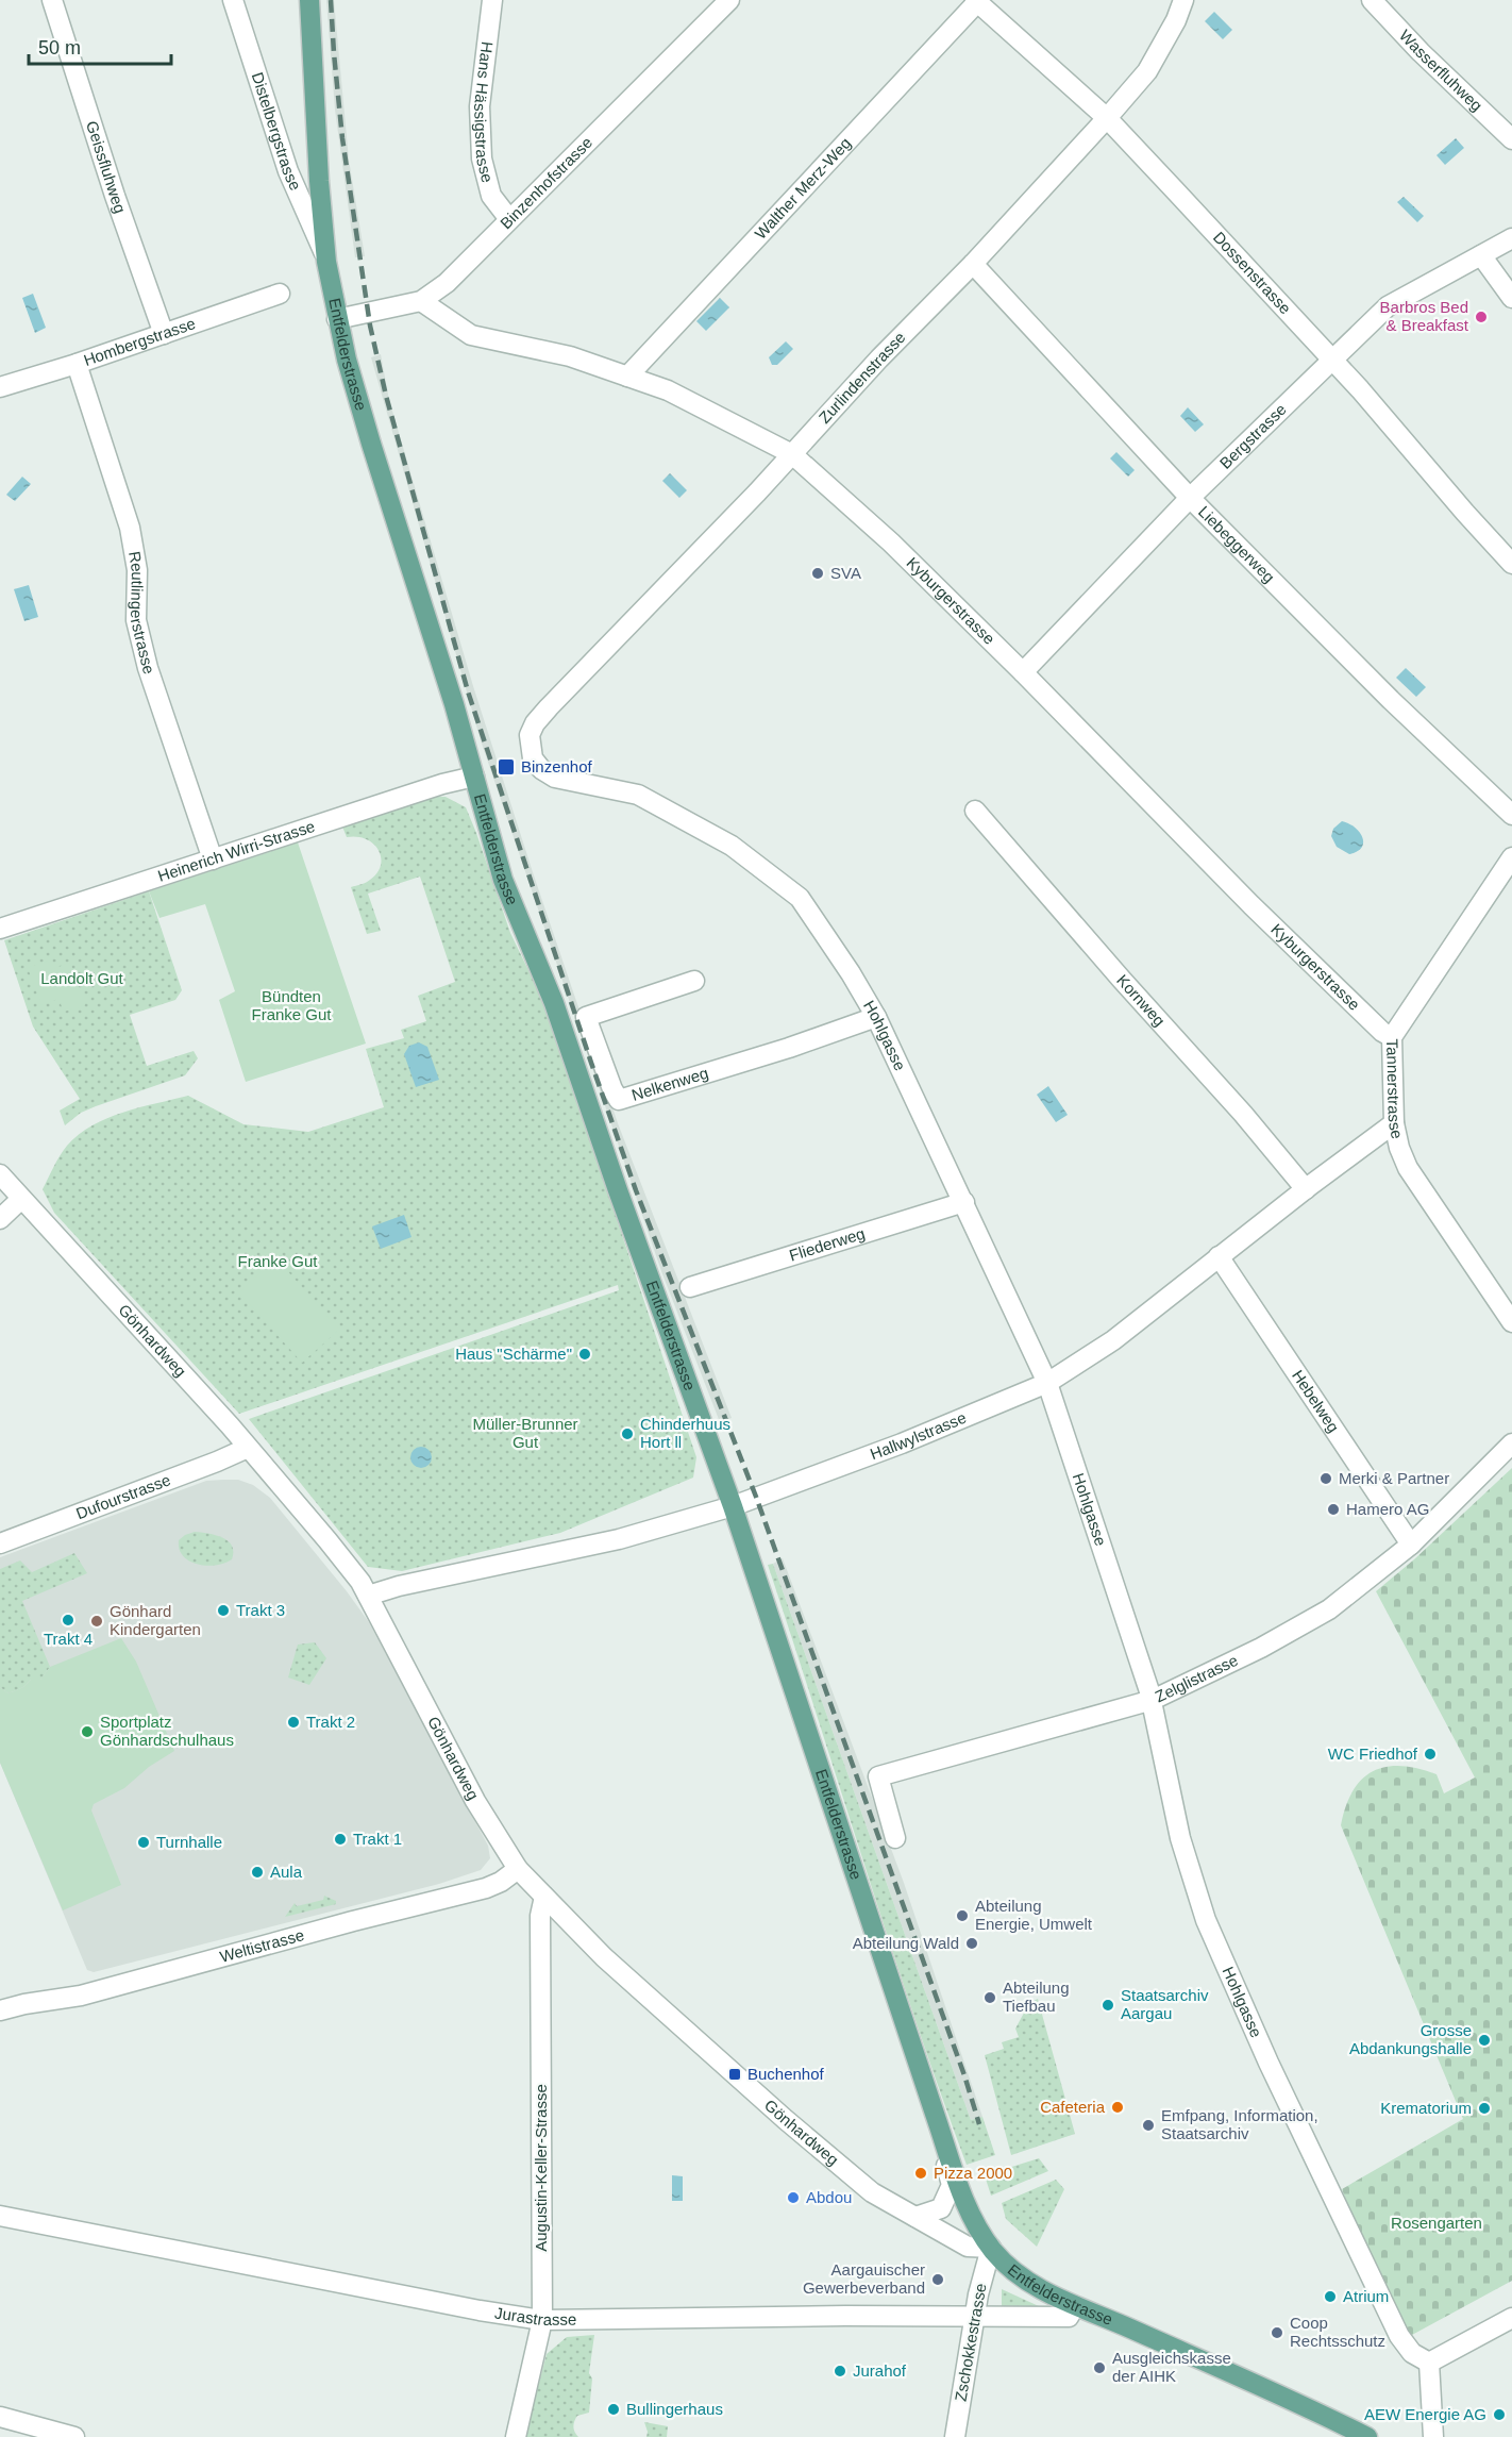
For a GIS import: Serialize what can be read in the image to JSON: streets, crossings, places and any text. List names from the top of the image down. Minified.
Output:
{"streets":{"main road":["Entfelderstrasse"],"street":["Wasserfluhweg","Hans Hässigstrasse","Distelbergstrasse","Geissfluhweg","Binzenhofstrasse","Walther Merz-Weg","Dossenstrasse","Hombergstrasse","Zurlindenstrasse","Bergstrasse","Liebeggerweg","Kyburgerstrasse","Reutlingerstrasse","Heinerich Wirri-Strasse","Kornweg","Hohlgasse","Nelkenweg","Tannerstrasse","Fliederweg","Gönhardweg","Hebelweg","Hallwylstrasse","Dufourstrasse","Zelglistrasse","Weltistrasse","Augustin-Keller-Strasse","Jurastrasse","Zschokkestrasse"]},"crossings":[["Hans Hässigstrasse","Binzenhofstrasse"],["Distelbergstrasse","Entfelderstrasse"],["Geissfluhweg","Hombergstrasse"],["Binzenhofstrasse","Entfelderstrasse"],["Binzenhofstrasse","Kyburgerstrasse"],["Walther Merz-Weg","Dossenstrasse"],["Walther Merz-Weg","Kyburgerstrasse"],["Dossenstrasse","Zurlindenstrasse"],["Dossenstrasse","Bergstrasse"],["Hombergstrasse","Reutlingerstrasse"],["Entfelderstrasse","Heinerich Wirri-Strasse"],["Entfelderstrasse","Gönhardweg"],["Entfelderstrasse","Hallwylstrasse"],["Entfelderstrasse","Jurastrasse"],["Entfelderstrasse","Zschokkestrasse"],["Zurlindenstrasse","Liebeggerweg"],["Zurlindenstrasse","Kyburgerstrasse"],["Zurlindenstrasse","Hohlgasse"],["Bergstrasse","Liebeggerweg"],["Bergstrasse","Kyburgerstrasse"],["Kyburgerstrasse","Tannerstrasse"],["Reutlingerstrasse","Heinerich Wirri-Strasse"],["Kornweg","Hallwylstrasse"],["Hohlgasse","Nelkenweg"],["Hohlgasse","Fliederweg"],["Hohlgasse","Hallwylstrasse"],["Hohlgasse","Zelglistrasse"],["Tannerstrasse","Hallwylstrasse"],["Gönhardweg","Hallwylstrasse"],["Gönhardweg","Dufourstrasse"],["Gönhardweg","Weltistrasse"],["Gönhardweg","Augustin-Keller-Strasse"],["Gönhardweg","Zschokkestrasse"],["Hebelweg","Hallwylstrasse"],["Hebelweg","Zelglistrasse"],["Augustin-Keller-Strasse","Jurastrasse"],["Jurastrasse","Zschokkestrasse"]],"parks":["Landolt Gut","Bündten Franke Gut","Franke Gut","Müller-Brunner Gut","Rosengarten"],"places":{"other":["Barbros Bed & Breakfast","SVA","Haus \"Schärme\"","Chinderhuus Hort ll","Merki & Partner","Hamero AG","Trakt 3","Trakt 4","Gönhard Kindergarten","Trakt 2","Sportplatz Gönhardschulhaus","WC Friedhof","Trakt 1","Turnhalle","Aula","Abteilung Energie, Umwelt","Abteilung Wald","Abteilung Tiefbau","Staatsarchiv Aargau","Grosse Abdankungshalle","Cafeteria","Krematorium","Emfpang, Information, Staatsarchiv","Pizza 2000","Abdou","Aargauischer Gewerbeverband","Atrium","Coop Rechtsschutz","Ausgleichskasse der AIHK","Jurahof","Bullingerhaus","AEW Energie AG"],"transit":["Binzenhof","Buchenhof"]},"scale_bar":"50 m"}
